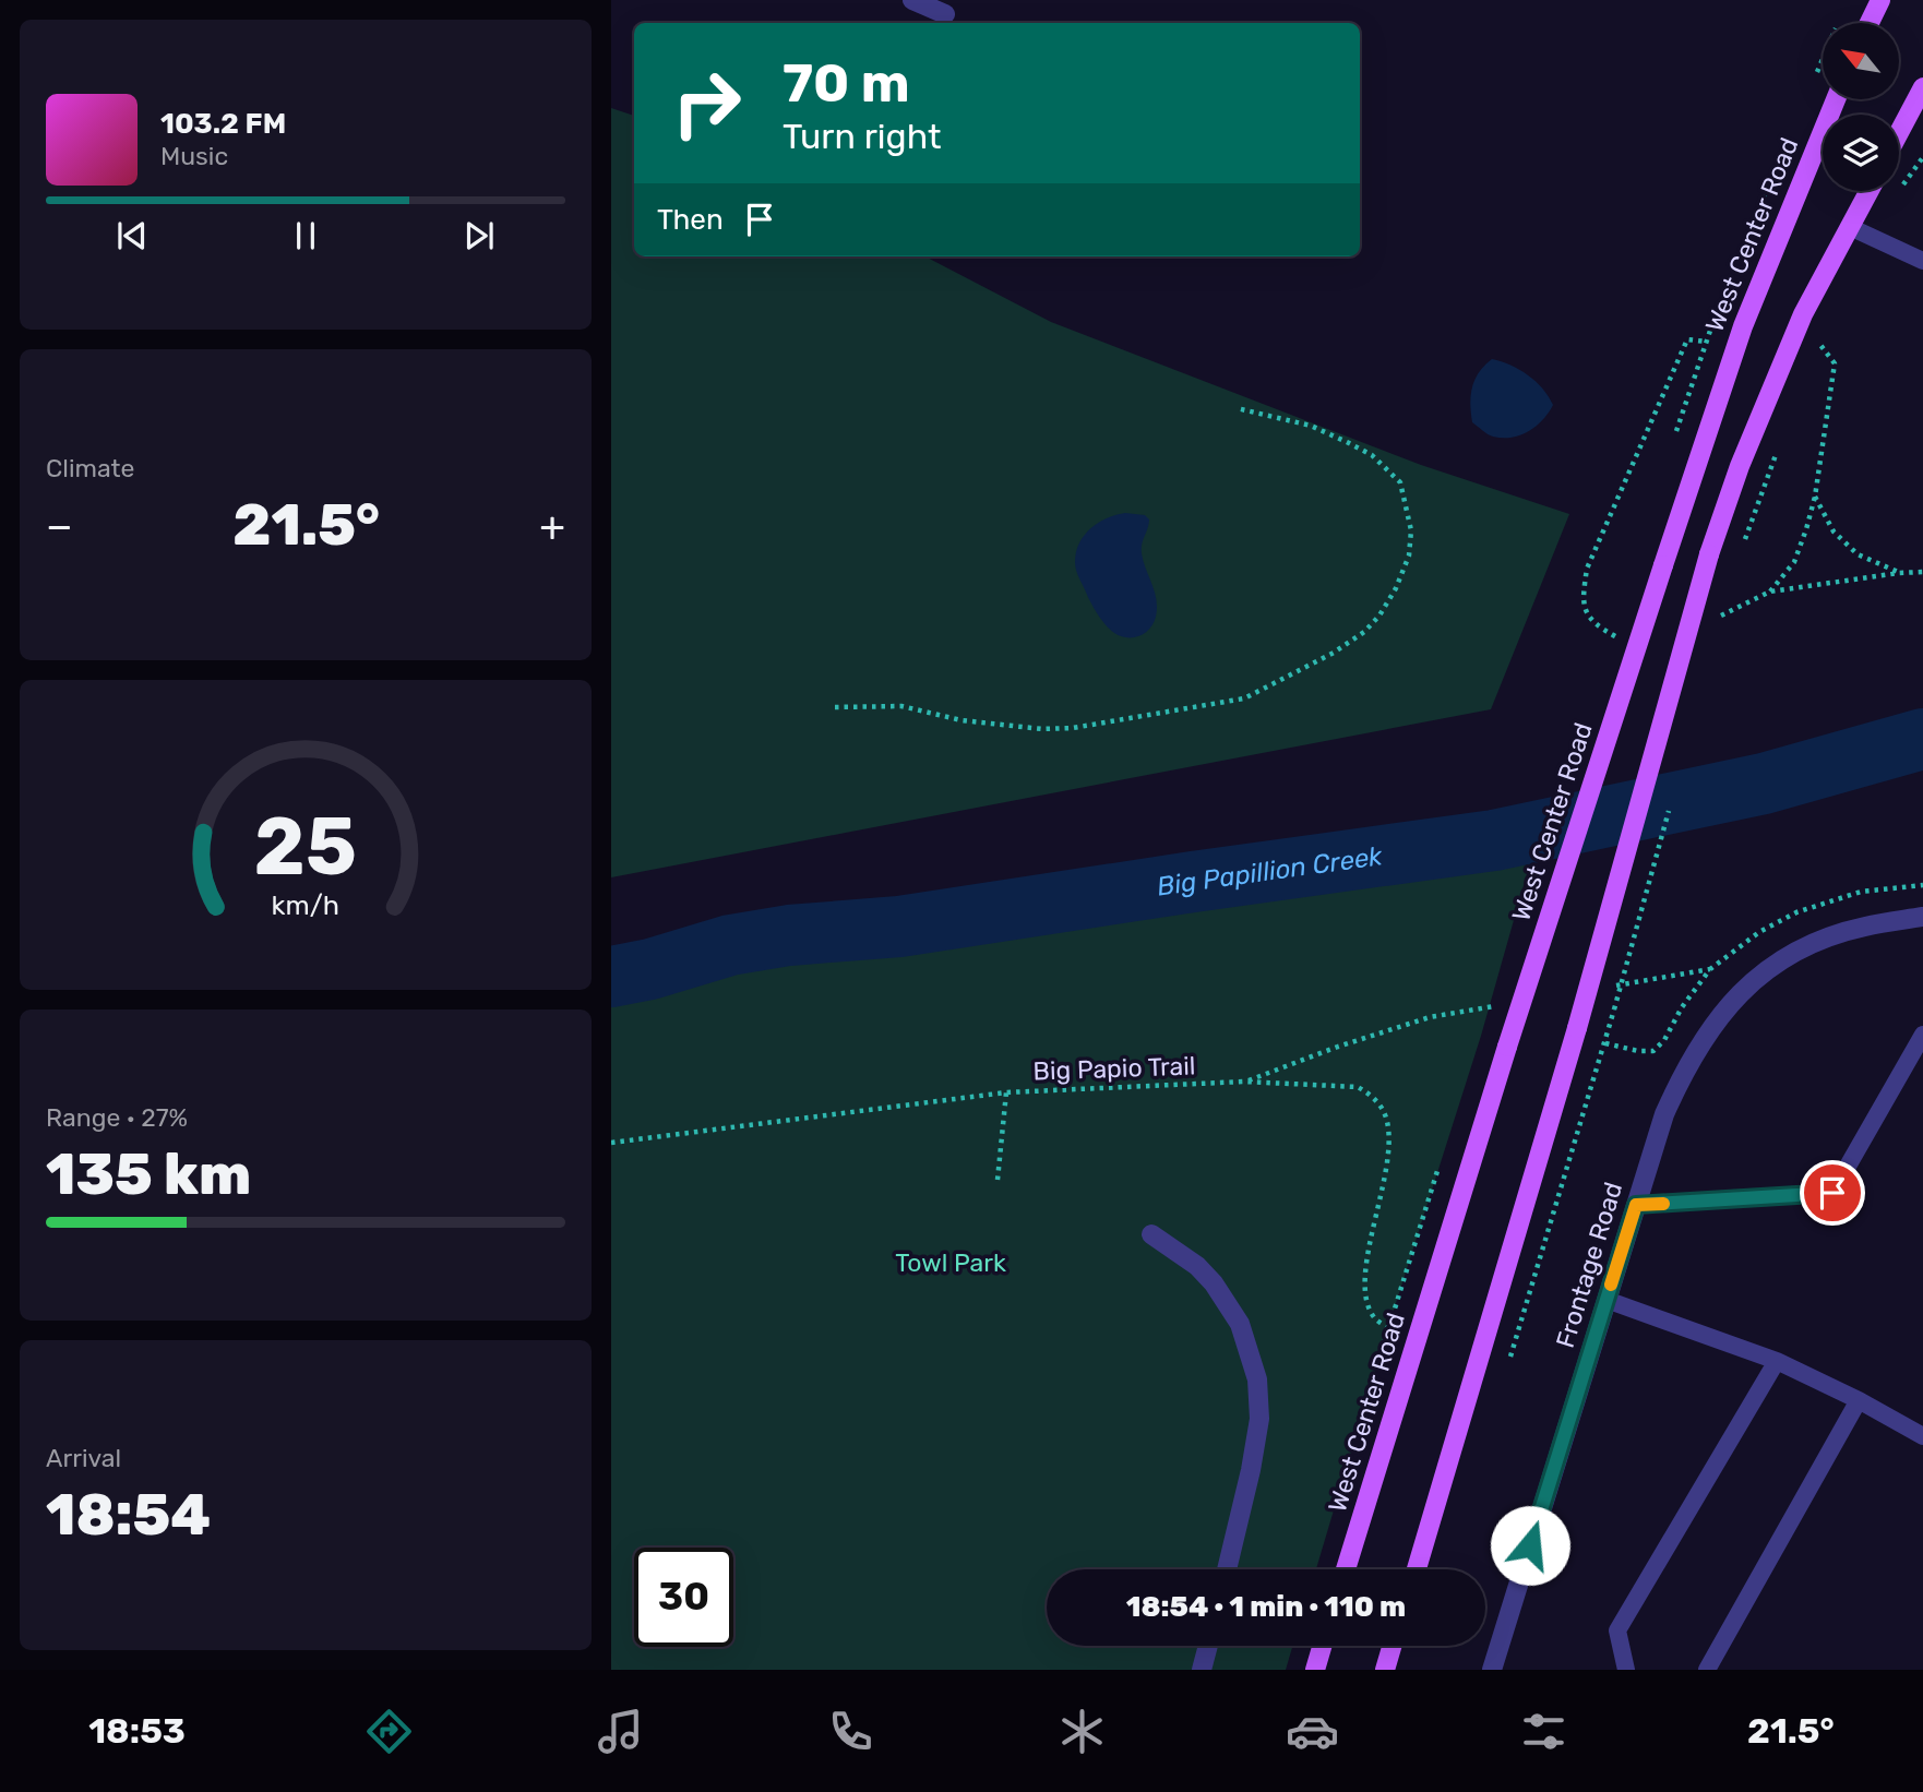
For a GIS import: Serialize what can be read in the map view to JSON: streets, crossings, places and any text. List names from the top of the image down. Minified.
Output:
{"streets":{"main road":["West Center Road"],"street":["Frontage Road"],"path":["Big Papio Trail"]},"water":["Big Papillion Creek"],"parks":["Towl Park"],"north":"top left","page":{"turn":["70 m","Turn right"],"song":["103.2 FM","Music"],"then":"Then","tile":["Climate",["Range · 27%","135 km"],["Arrival","18:54"]],"heat":["−","21.5°","+"],"limit":"30","trip":"18:54 · 1 min · 110 m","tabs":["18:53","21.5°"],"gauge":["25","km/h"]}}
